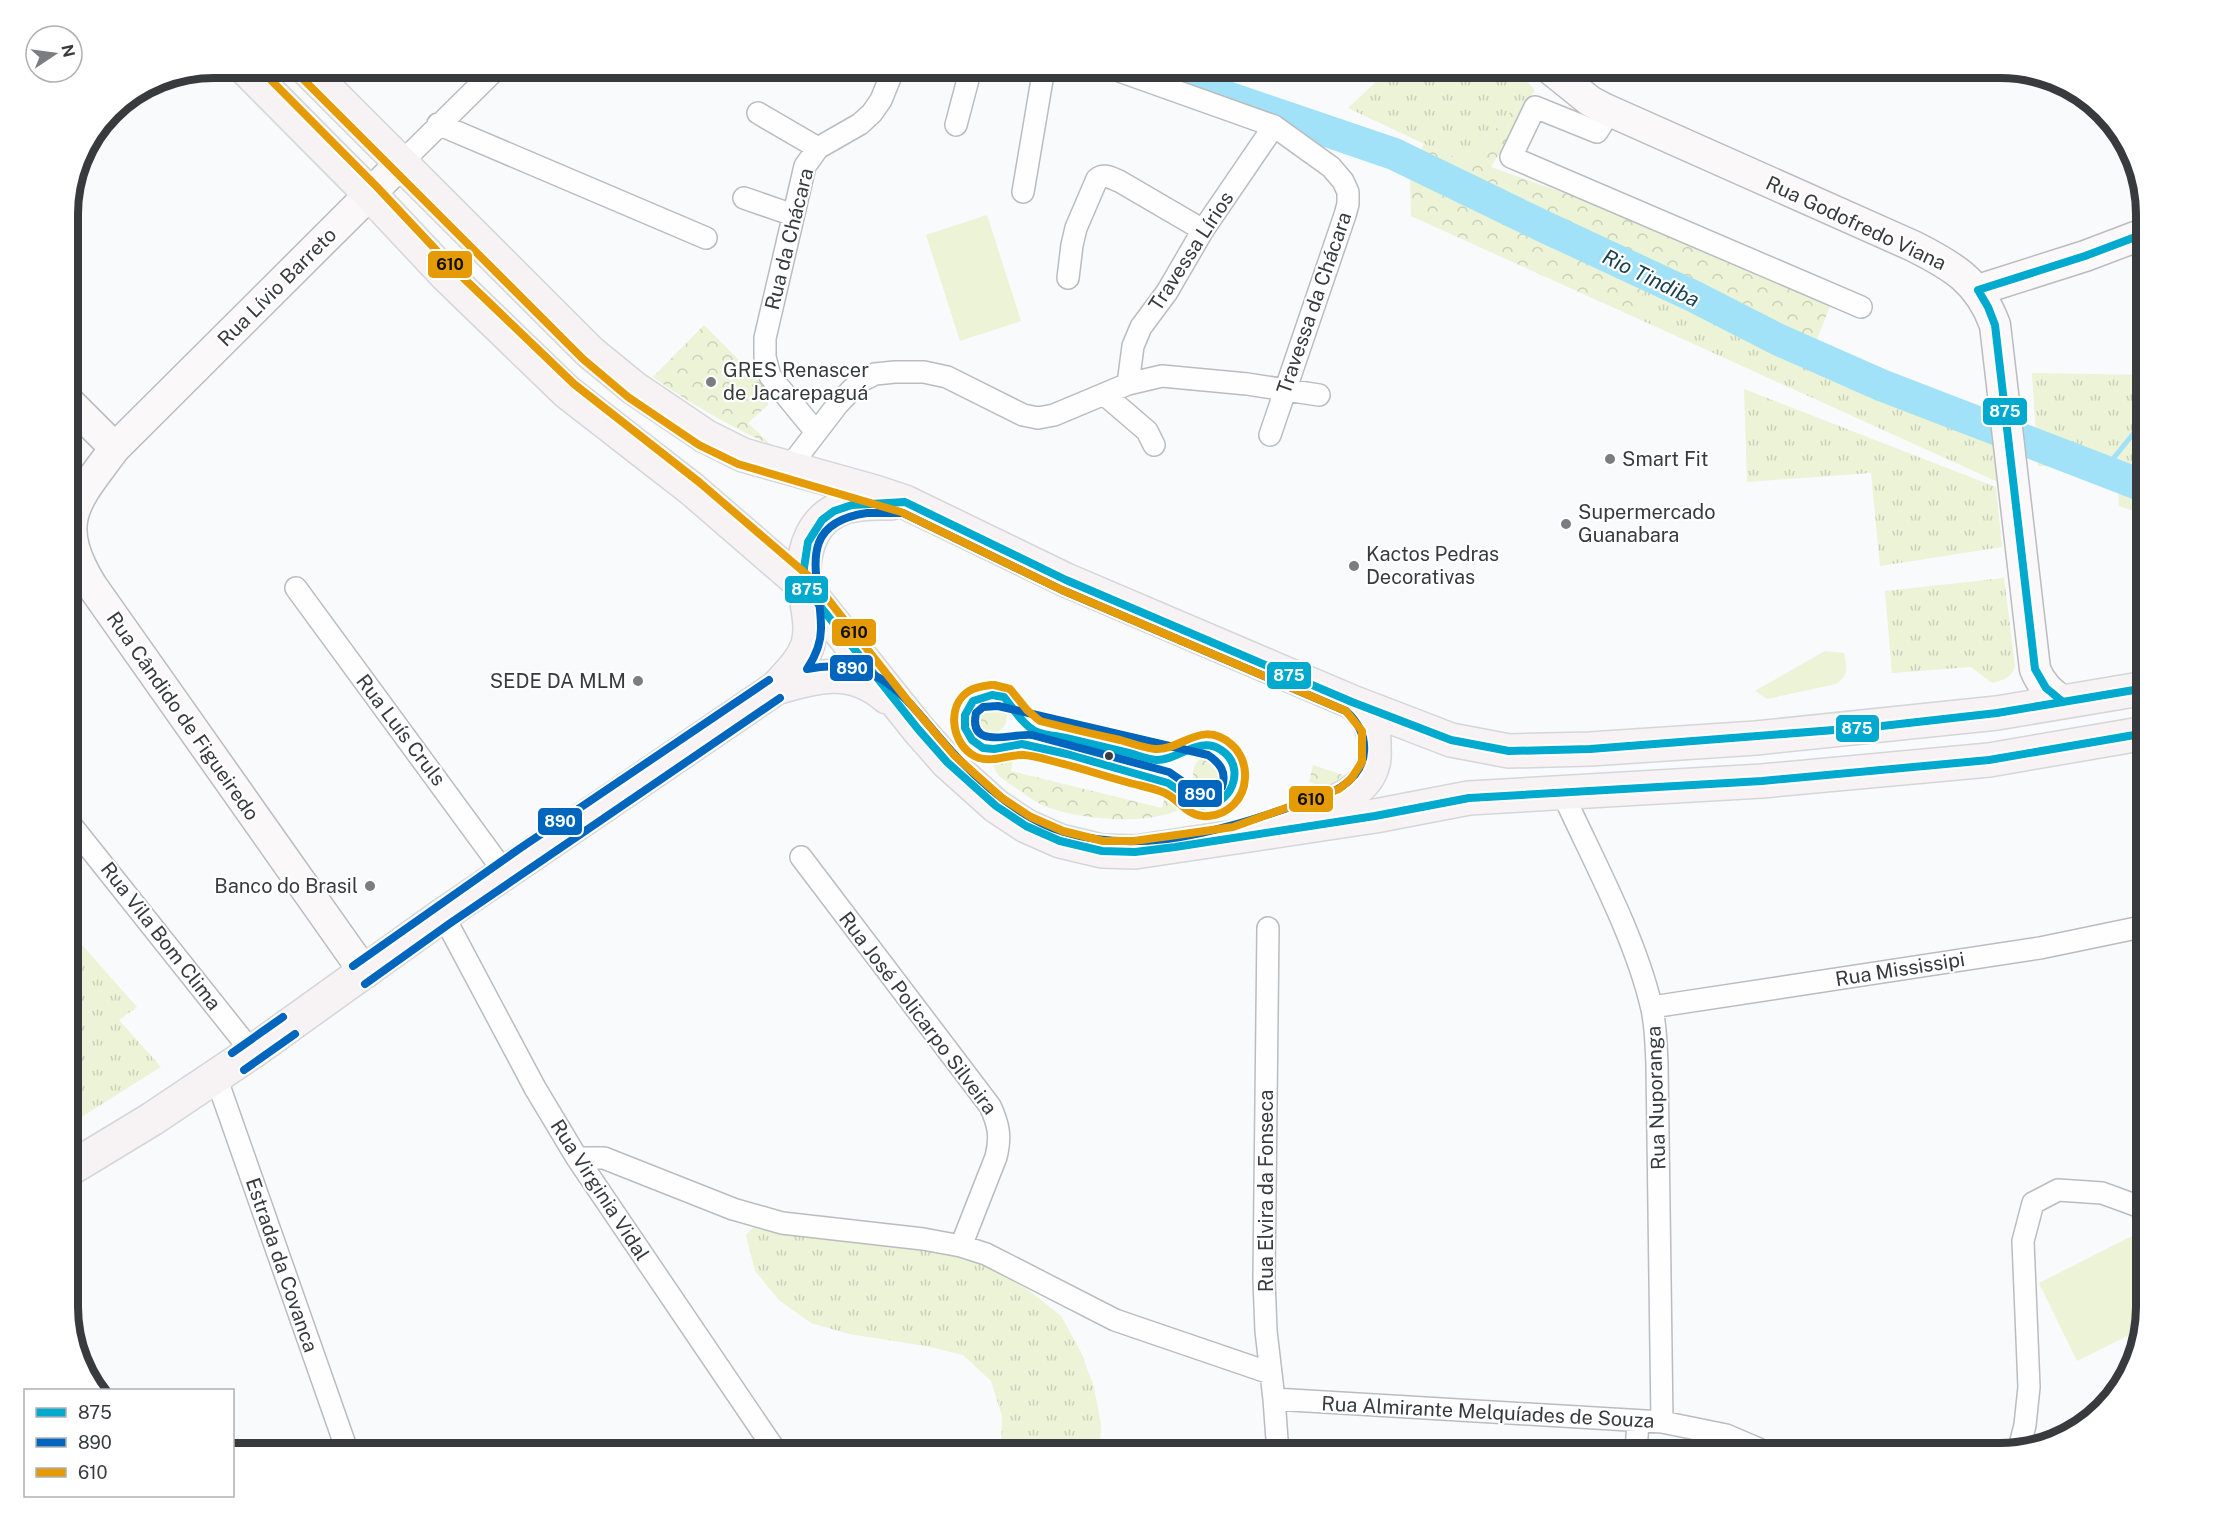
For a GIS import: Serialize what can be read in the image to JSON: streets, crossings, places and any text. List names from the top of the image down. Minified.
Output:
{"streets":{"street":["Rua Godofredo Viana","Rua da Chácara","Travessa Lírios","Rua Lívio Barreto","Travessa da Chácara","Rua Cândido de Figueiredo","Rua Luís Cruls","Rua Vila Bom Clima","Rua Mississipi","Rua José Policarpo Silveira","Rua Nuporanga","Rua Virginia Vidal","Rua Elvira da Fonseca","Estrada da Covanca","Rua Almirante Melquíades de Souza"]},"crossings":[["Travessa Lírios","Travessa da Chácara"],["Rua Lívio Barreto","Rua Cândido de Figueiredo"],["Rua Mississipi","Rua Nuporanga"],["Rua Nuporanga","Rua Almirante Melquíades de Souza"],["Rua Elvira da Fonseca","Rua Almirante Melquíades de Souza"]],"water":["Rio Tindiba"],"places":["GRES Renascer de Jacarepaguá","Smart Fit","Supermercado Guanabara","Kactos Pedras Decorativas","SEDE DA MLM","Banco do Brasil"],"lines":["transit line 610","transit line 875","transit line 890"],"legend":["875","890","610"],"north":"right"}
